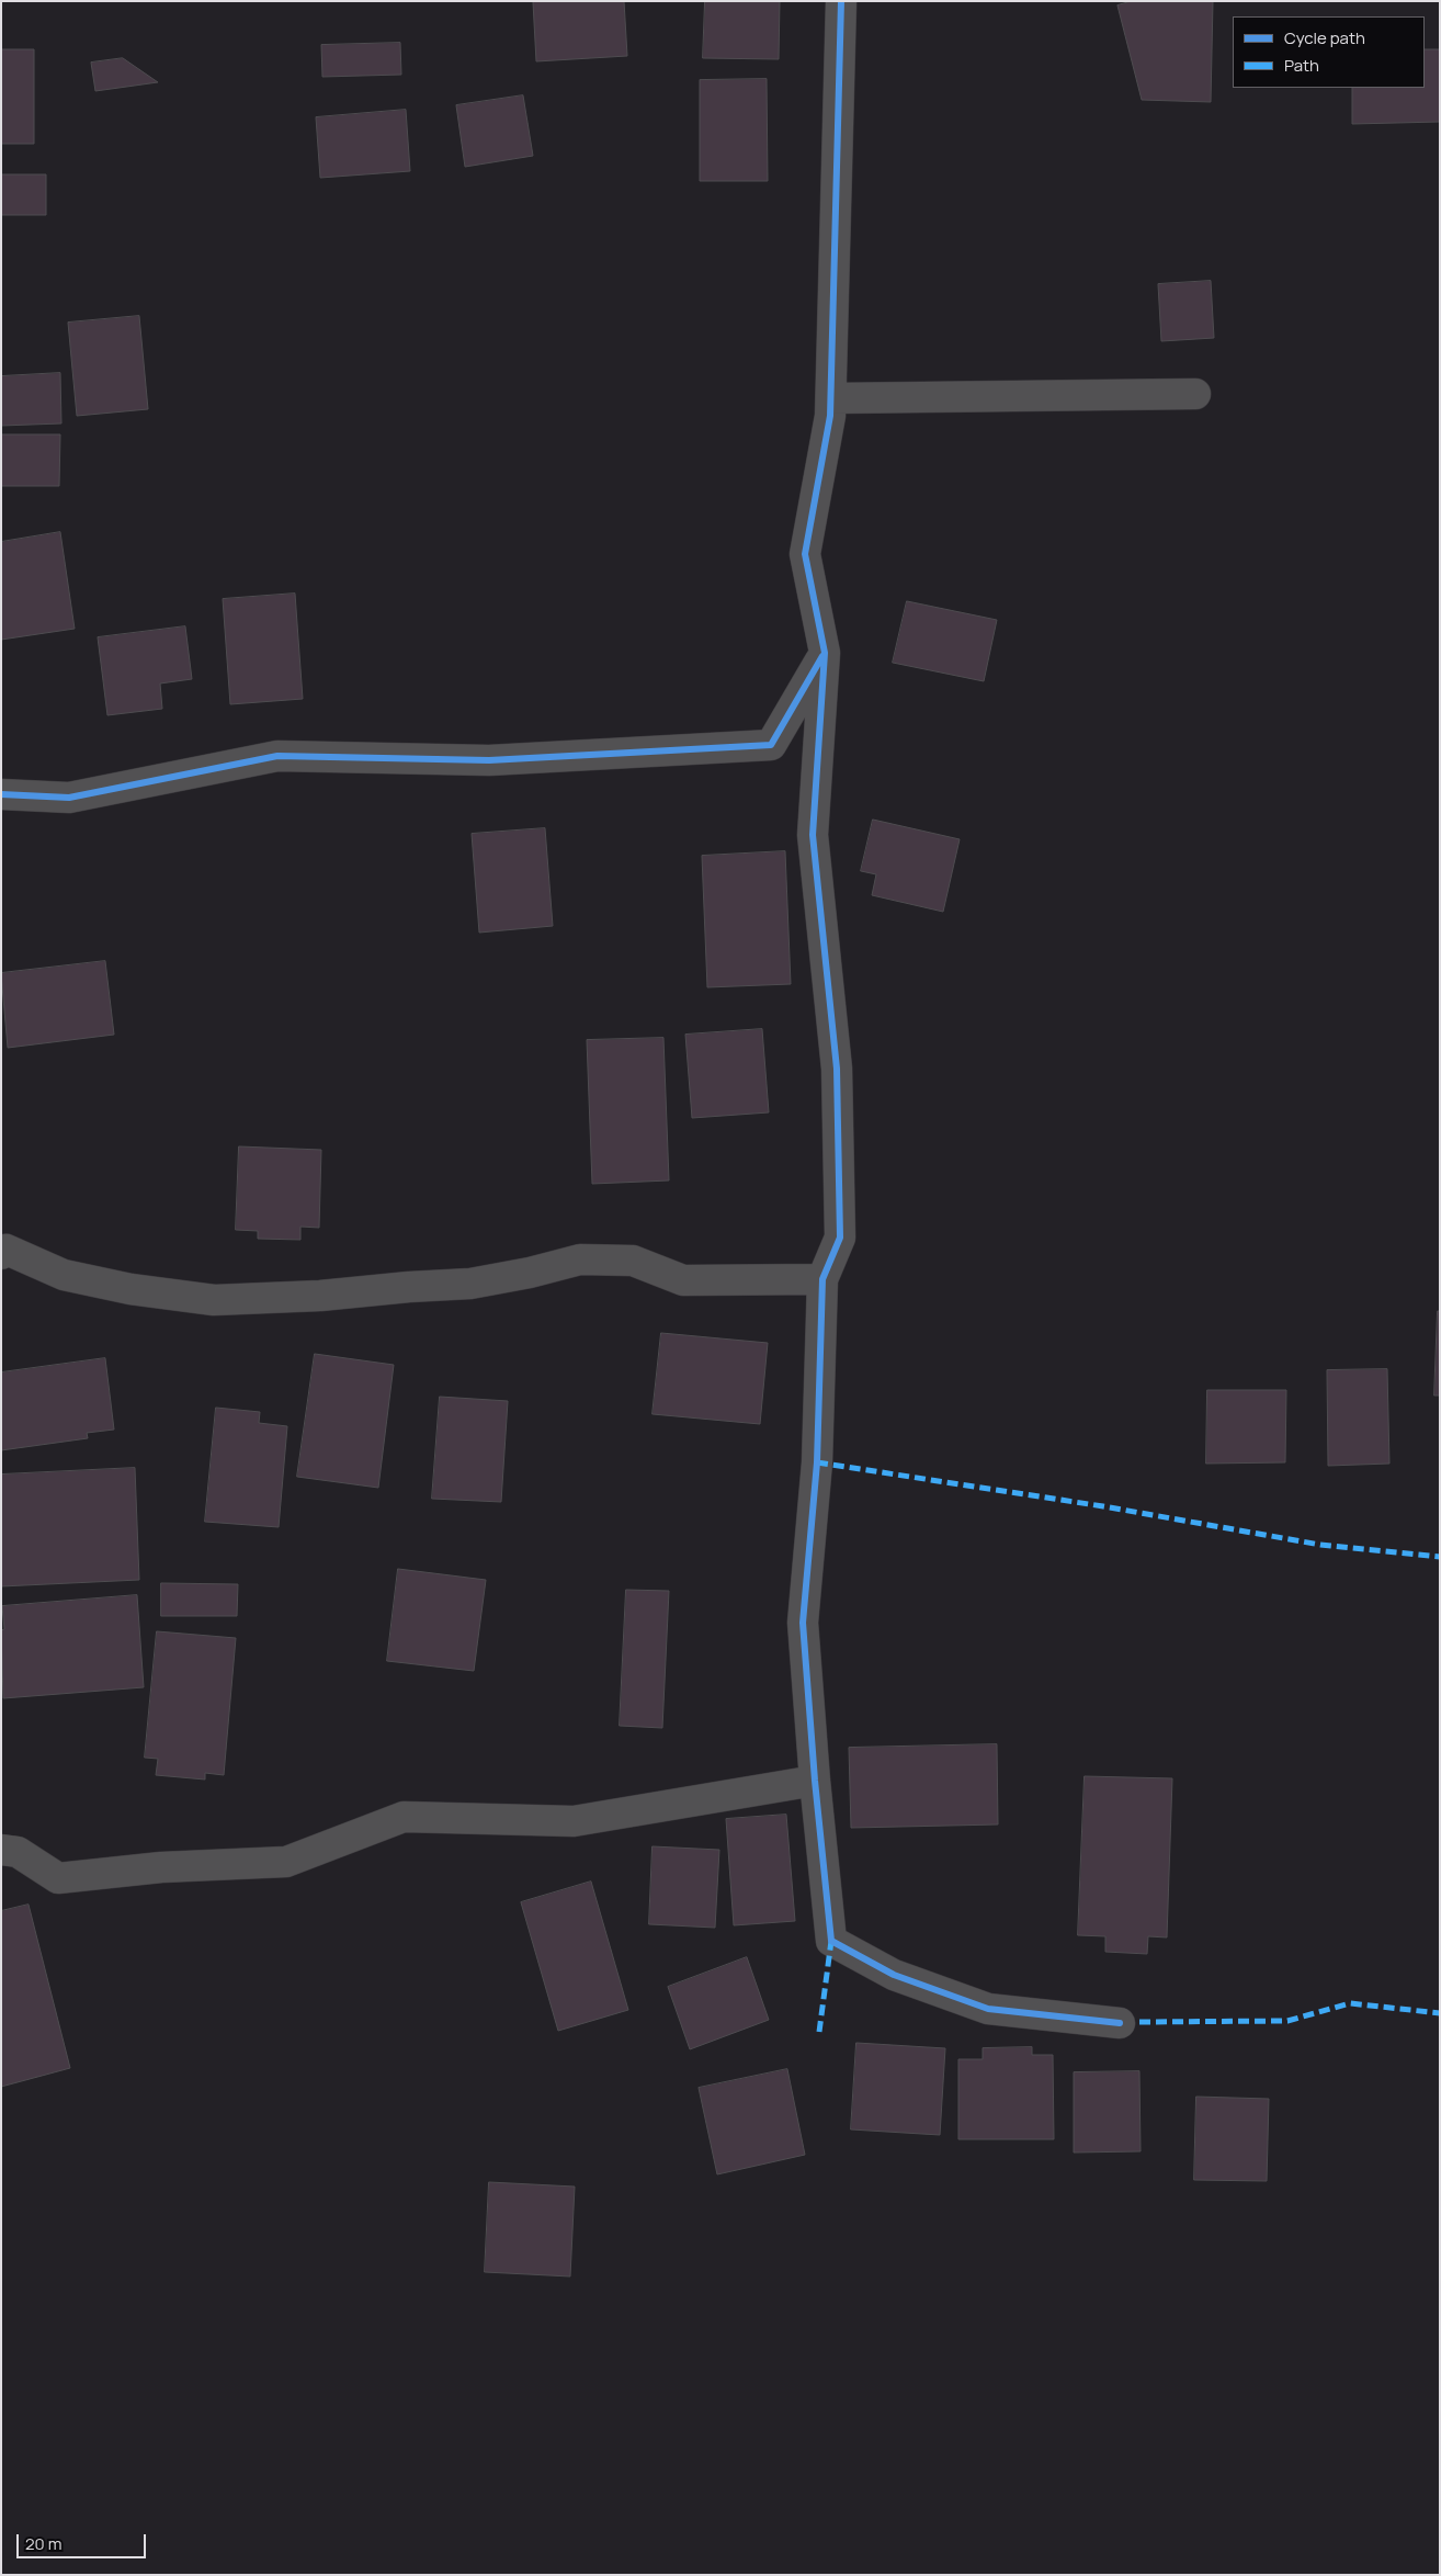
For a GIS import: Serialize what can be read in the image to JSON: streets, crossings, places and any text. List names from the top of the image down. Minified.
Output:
{"legend":["Cycle path","Path"],"scale_bar":"20 m"}
